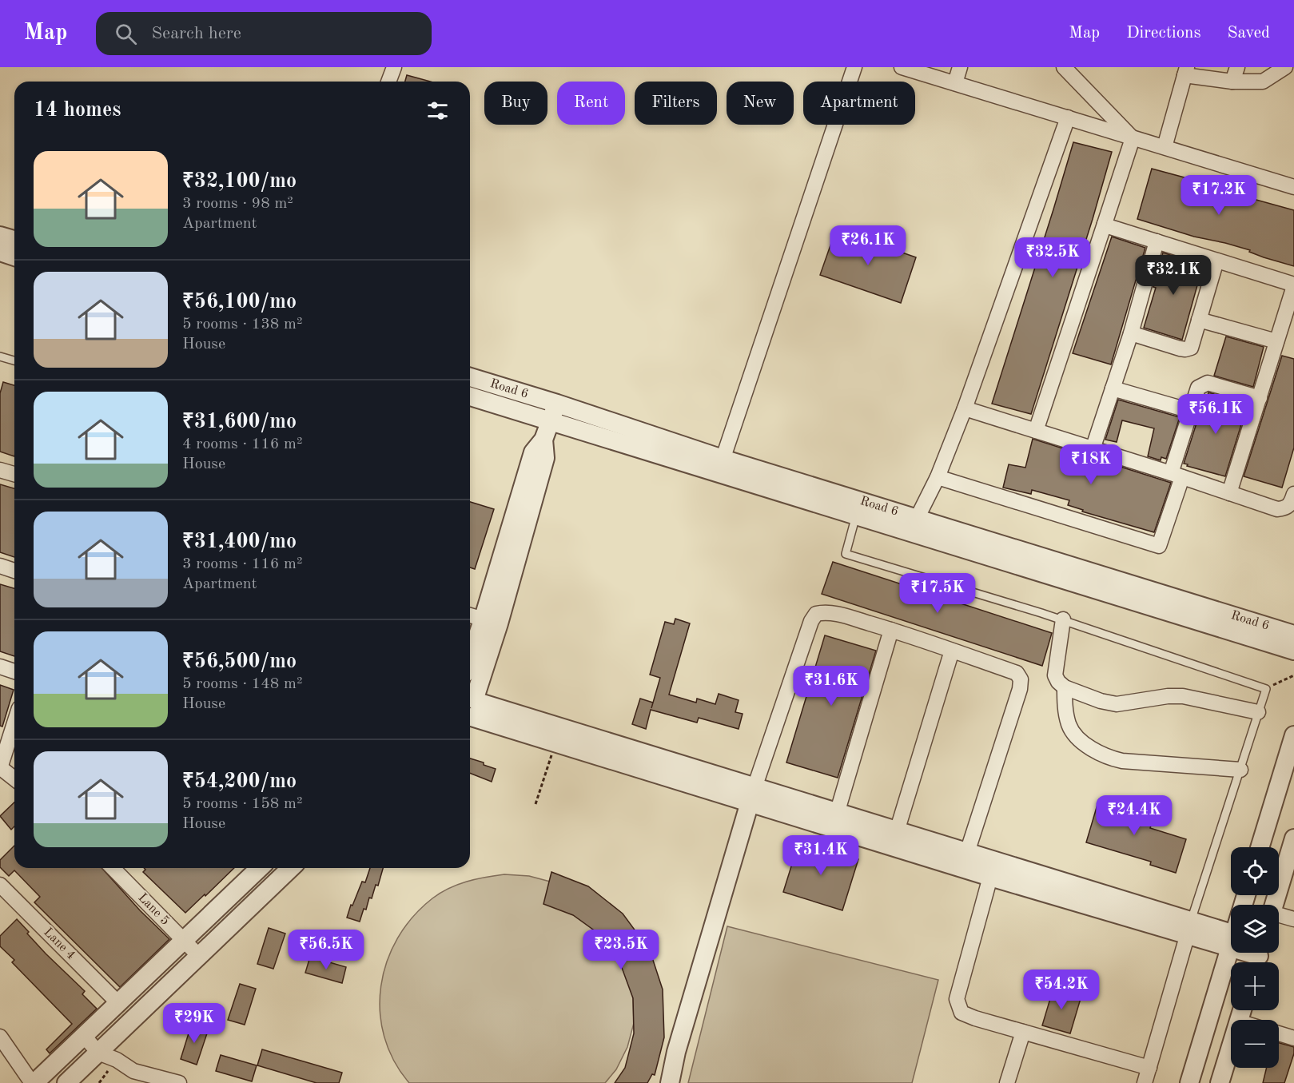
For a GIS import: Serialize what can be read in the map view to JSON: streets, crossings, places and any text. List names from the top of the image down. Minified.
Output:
{"streets":{"street":["Road 6","Lane 5","Lane 4"]},"page":{"header":"Map","search":"Search here","nav":["Map","Directions","Saved"],"chip":["Buy","Rent","Filters","New","Apartment"],"heading":"14 homes","list":[{"name":"₹32,100/mo","note":"3 rooms · 98 m² · Apartment"},{"name":"₹56,100/mo","note":"5 rooms · 138 m² · House"},{"name":"₹31,600/mo","note":"4 rooms · 116 m² · House"},{"name":"₹31,400/mo","note":"3 rooms · 116 m² · Apartment"},{"name":"₹56,500/mo","note":"5 rooms · 148 m² · House"},{"name":"₹54,200/mo","note":"5 rooms · 158 m² · House"}],"price":["₹17.2K","₹26.1K","₹32.5K","₹32.1K","₹56.1K","₹18K","₹17.5K","₹31.6K","₹24.4K","₹31.4K","₹56.5K","₹23.5K","₹54.2K","₹29K"],"map_buttons":["+","−"]}}
